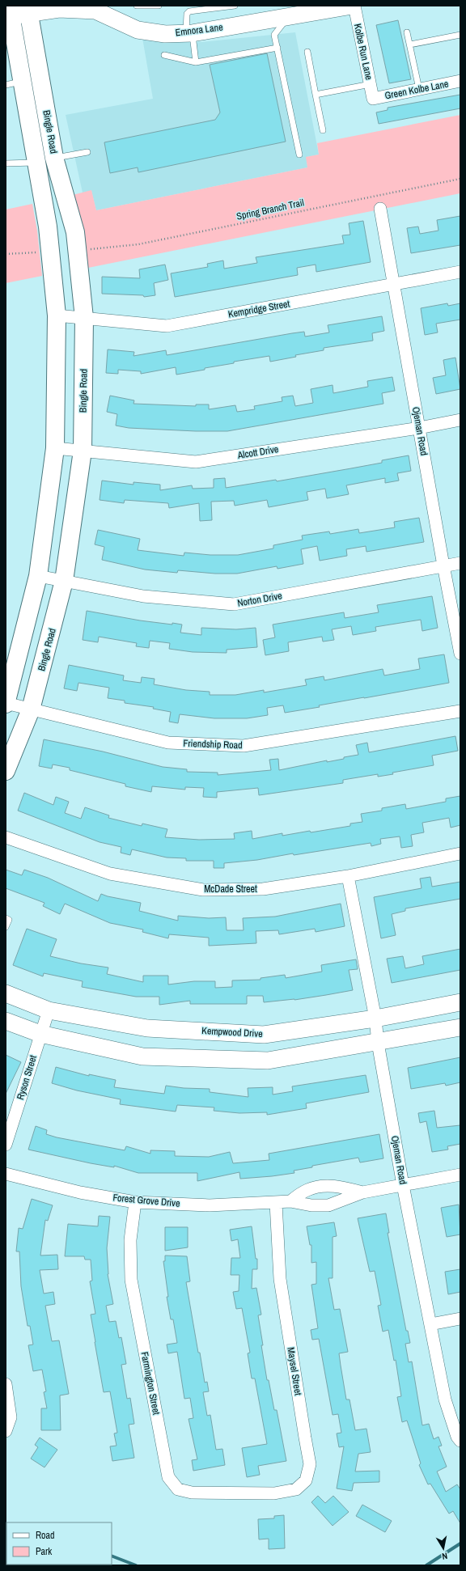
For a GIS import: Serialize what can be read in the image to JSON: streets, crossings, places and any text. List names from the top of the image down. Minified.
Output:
{"streets":{"main road":["Emnora Lane","Bingle Road","Kempwood Drive"],"street":["Kolbe Run Lane","Green Kolbe Lane","Kempridge Street","Ojeman Road","Alcott Drive","Norton Drive","Friendship Road","McDade Street","Ryson Street","Forest Grove Drive","Maysel Street","Farmington Street"],"path":["Spring Branch Trail"]},"crossings":[["Emnora Lane","Kolbe Run Lane"],["Emnora Lane","Bingle Road"],["Kolbe Run Lane","Green Kolbe Lane"],["Bingle Road","Kempridge Street"],["Bingle Road","Alcott Drive"],["Bingle Road","Norton Drive"],["Bingle Road","Friendship Road"],["Kempridge Street","Ojeman Road"],["Ojeman Road","Alcott Drive"],["Ojeman Road","Norton Drive"],["Ojeman Road","McDade Street"],["Ojeman Road","Kempwood Drive"],["Ojeman Road","Forest Grove Drive"],["Kempwood Drive","Ryson Street"],["Forest Grove Drive","Maysel Street"],["Forest Grove Drive","Farmington Street"],["Maysel Street","Farmington Street"]],"legend":["Road","Park"],"north":"bottom"}
